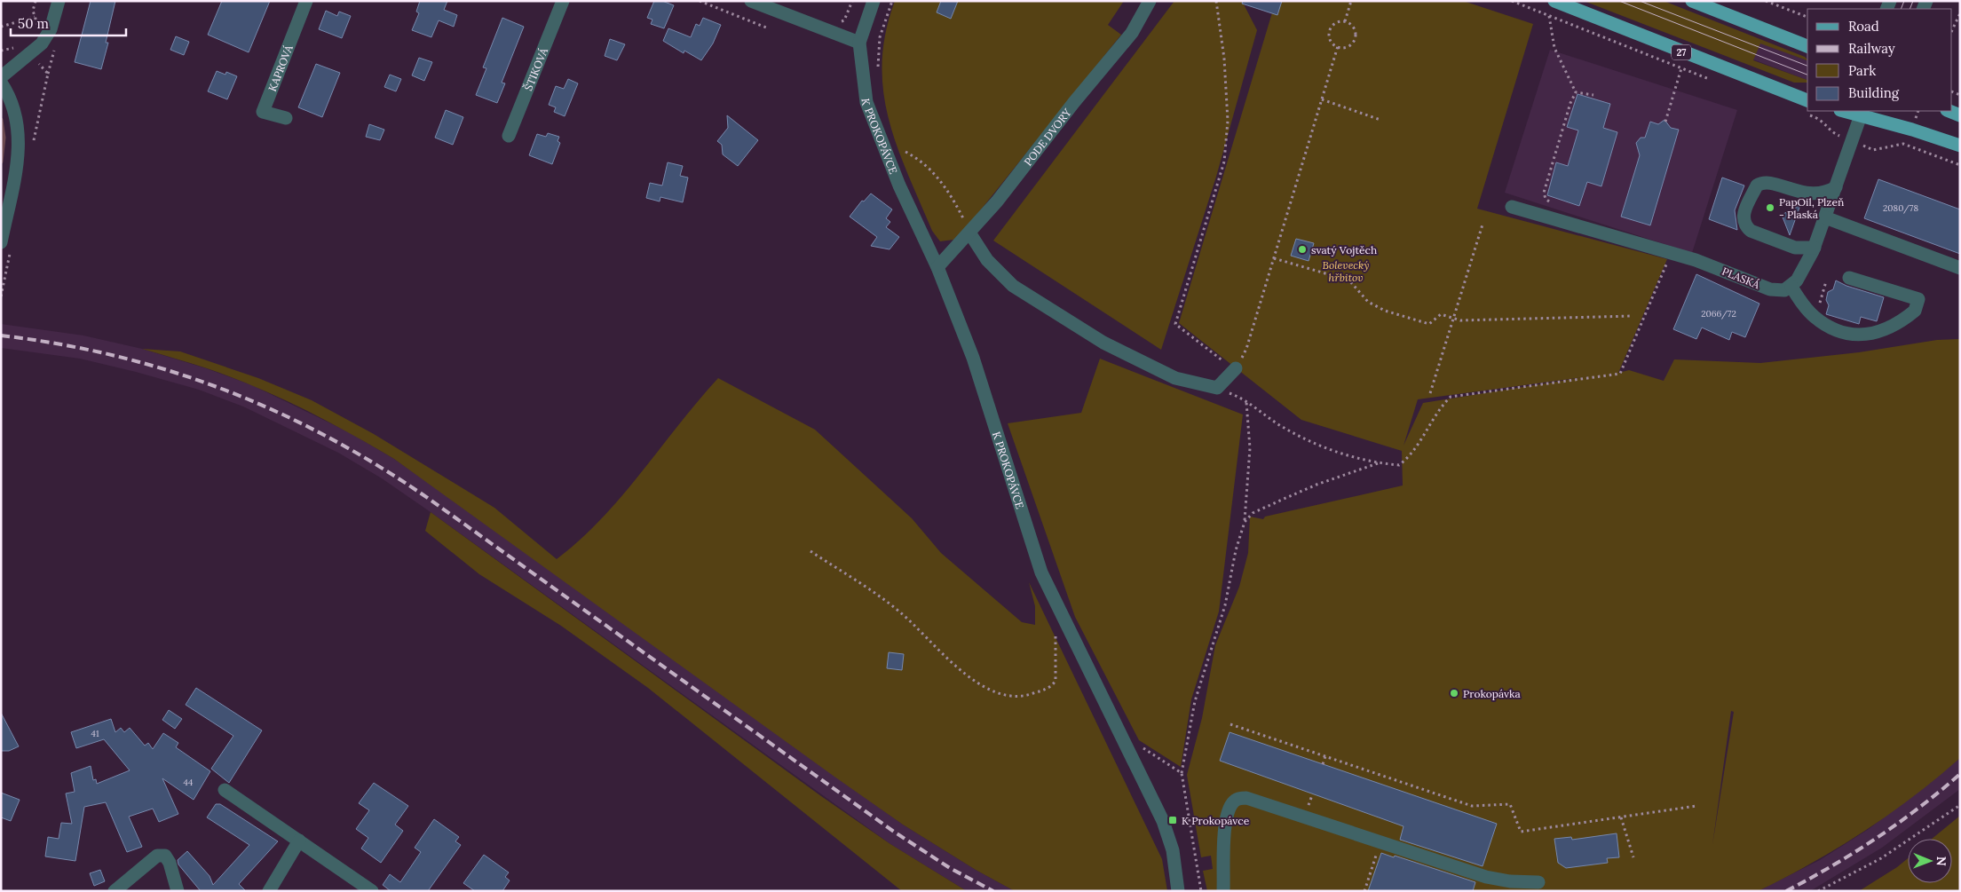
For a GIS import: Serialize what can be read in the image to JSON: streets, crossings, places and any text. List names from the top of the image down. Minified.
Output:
{"streets":{"main road":["27"],"street":["KAPROVÁ","ŠTIKOVÁ","K PROKOPÁVCE","PODE DVORY","PLASKÁ"]},"crossings":[["K PROKOPÁVCE","PODE DVORY"]],"parks":["Bolevecký hřbitov"],"places":{"other":["PapOil, Plzeň - Plaská","svatý Vojtěch","Prokopávka"],"transit":["K Prokopávce"]},"house_numbers":["2080/78","2066/72","41","44"],"legend":["Road","Railway","Park","Building"],"scale_bar":"50 m","north":"right"}
